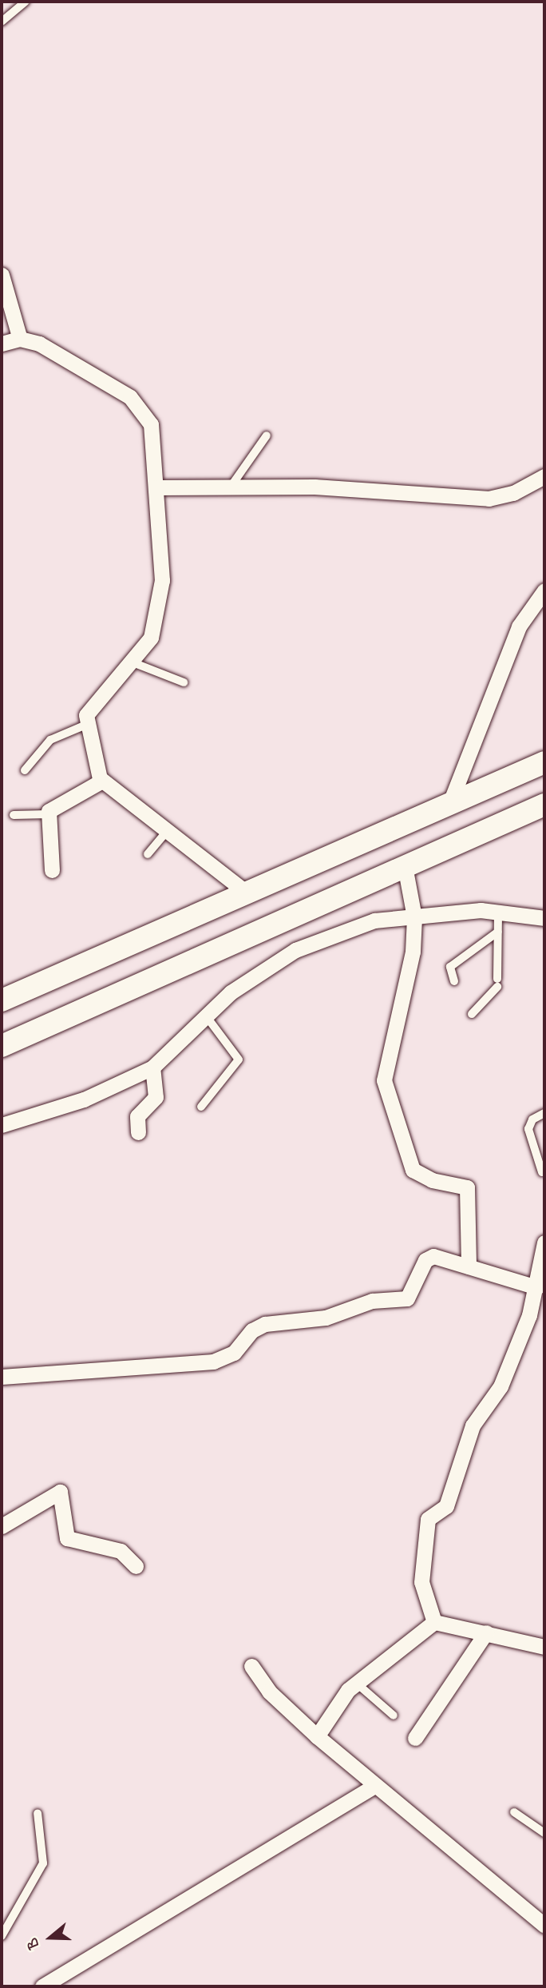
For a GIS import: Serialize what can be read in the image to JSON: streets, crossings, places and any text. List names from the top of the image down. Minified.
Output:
{"north":"left"}
